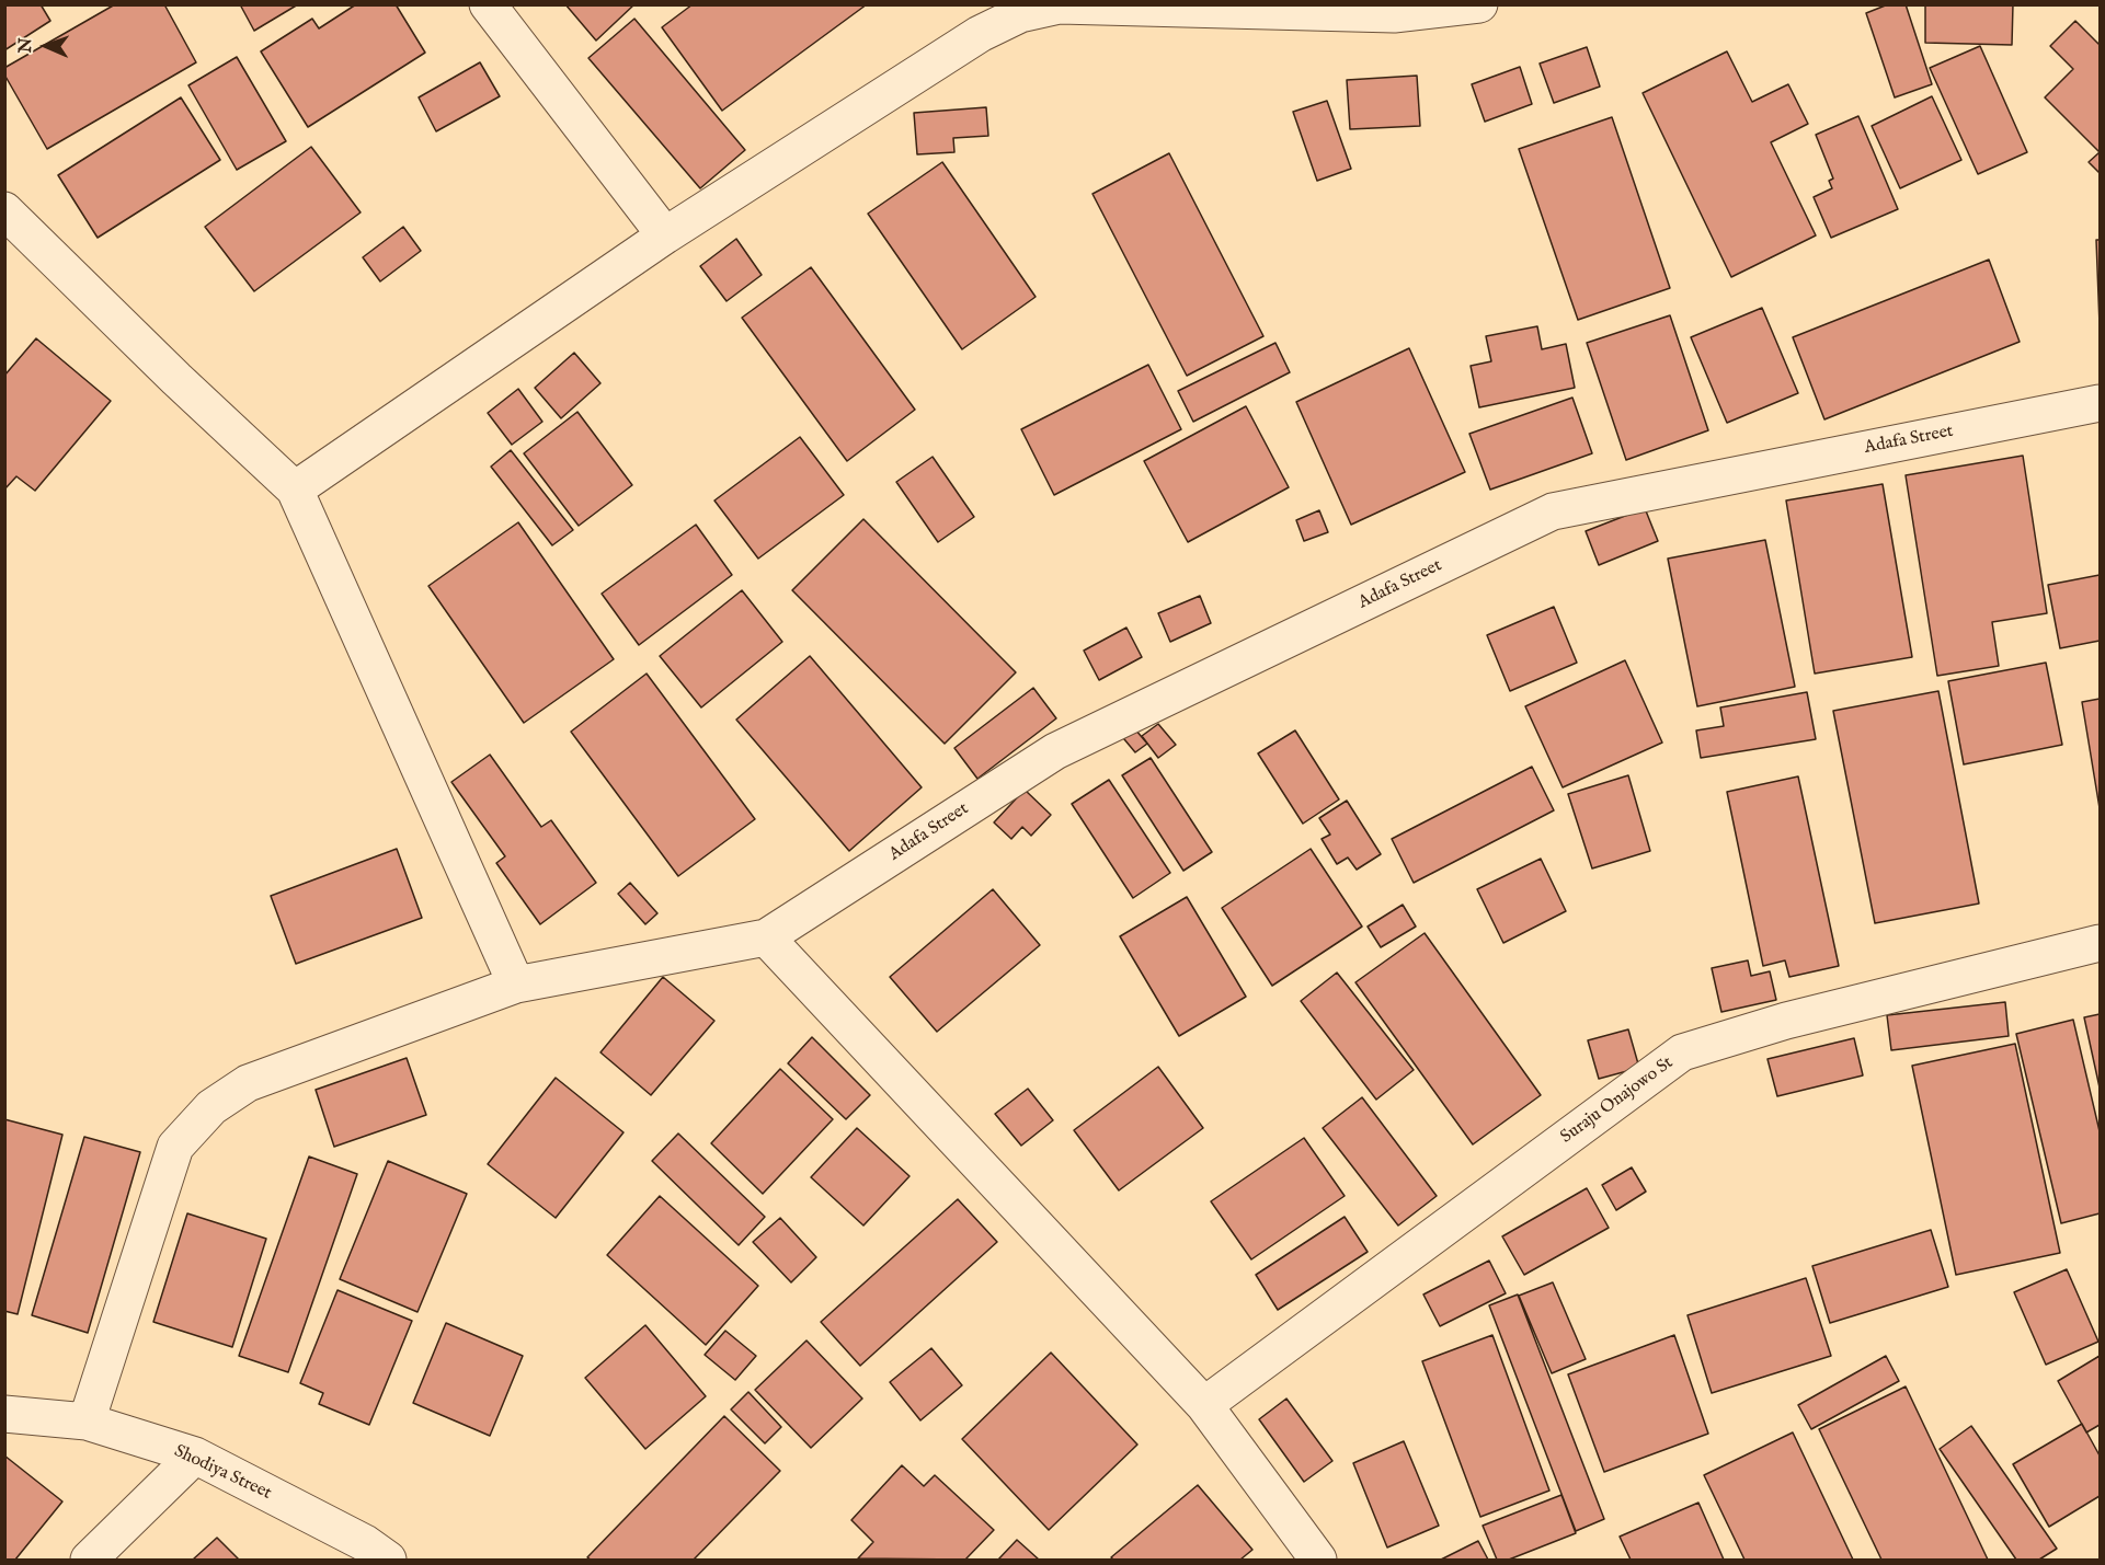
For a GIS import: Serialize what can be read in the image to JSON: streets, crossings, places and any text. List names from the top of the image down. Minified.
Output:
{"streets":{"street":["Adafa Street","Suraju Onajowo St","Shodiya Street"]},"north":"left"}
